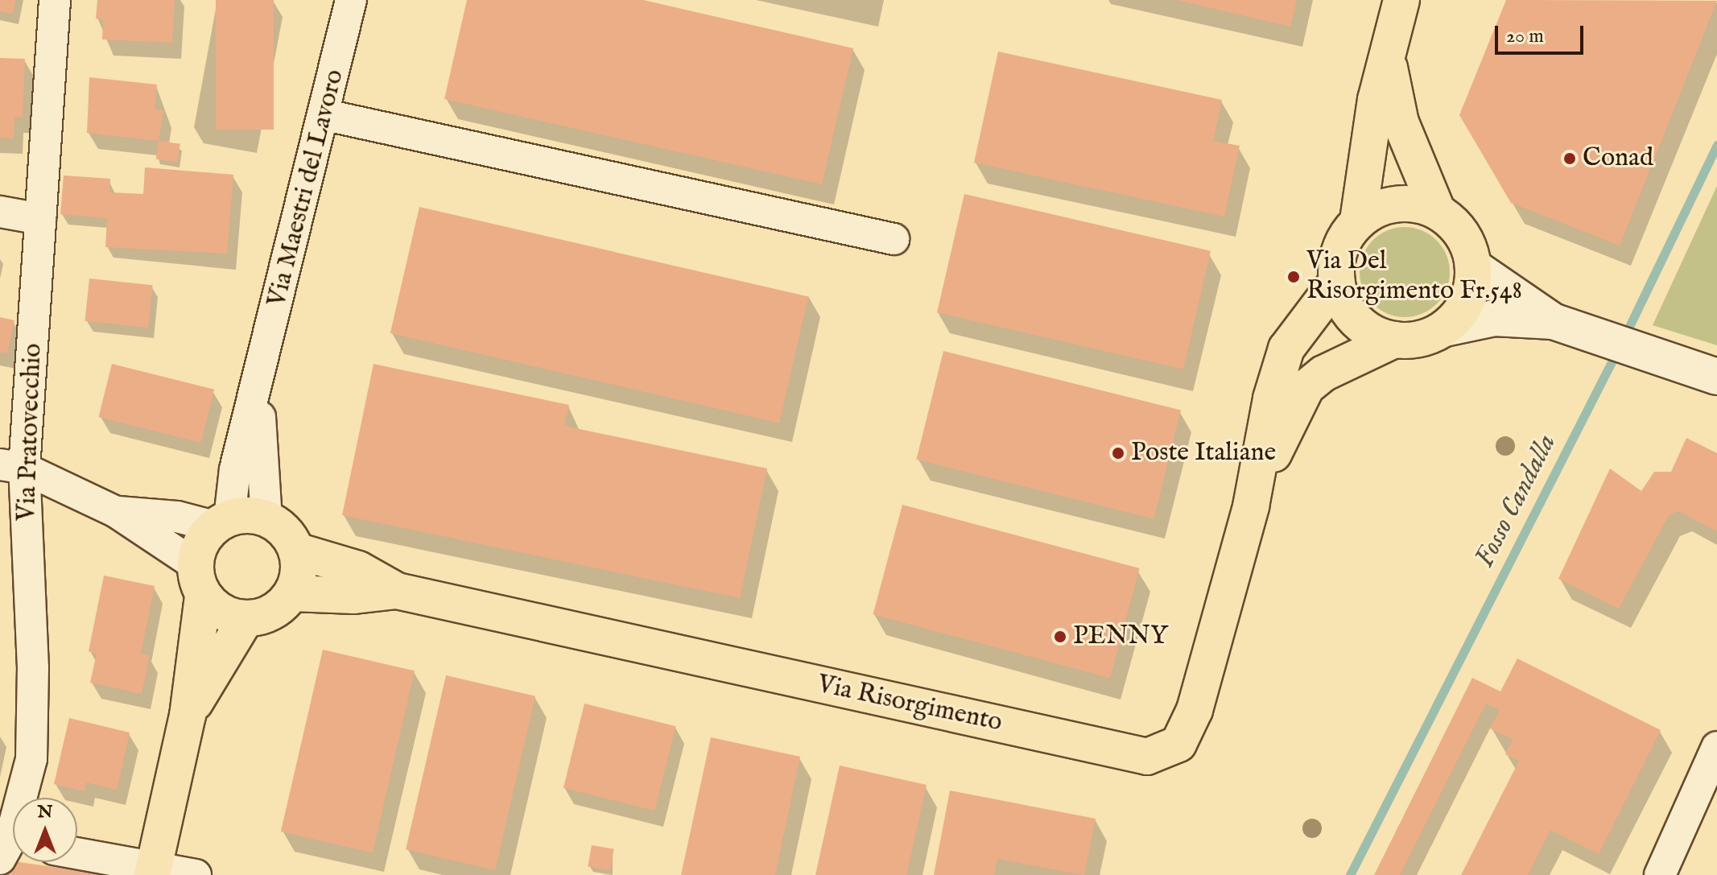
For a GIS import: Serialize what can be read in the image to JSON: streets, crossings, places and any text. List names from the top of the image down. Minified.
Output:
{"streets":{"main road":["Via Maestri del Lavoro","Via Risorgimento"],"street":["Via Pratovecchio"]},"crossings":[["Via Maestri del Lavoro","Via Risorgimento"]],"water":["Fosso Candalla"],"places":["Conad","Via Del Risorgimento Fr.548","Poste Italiane","PENNY"],"scale_bar":"20 m","north":"top"}
